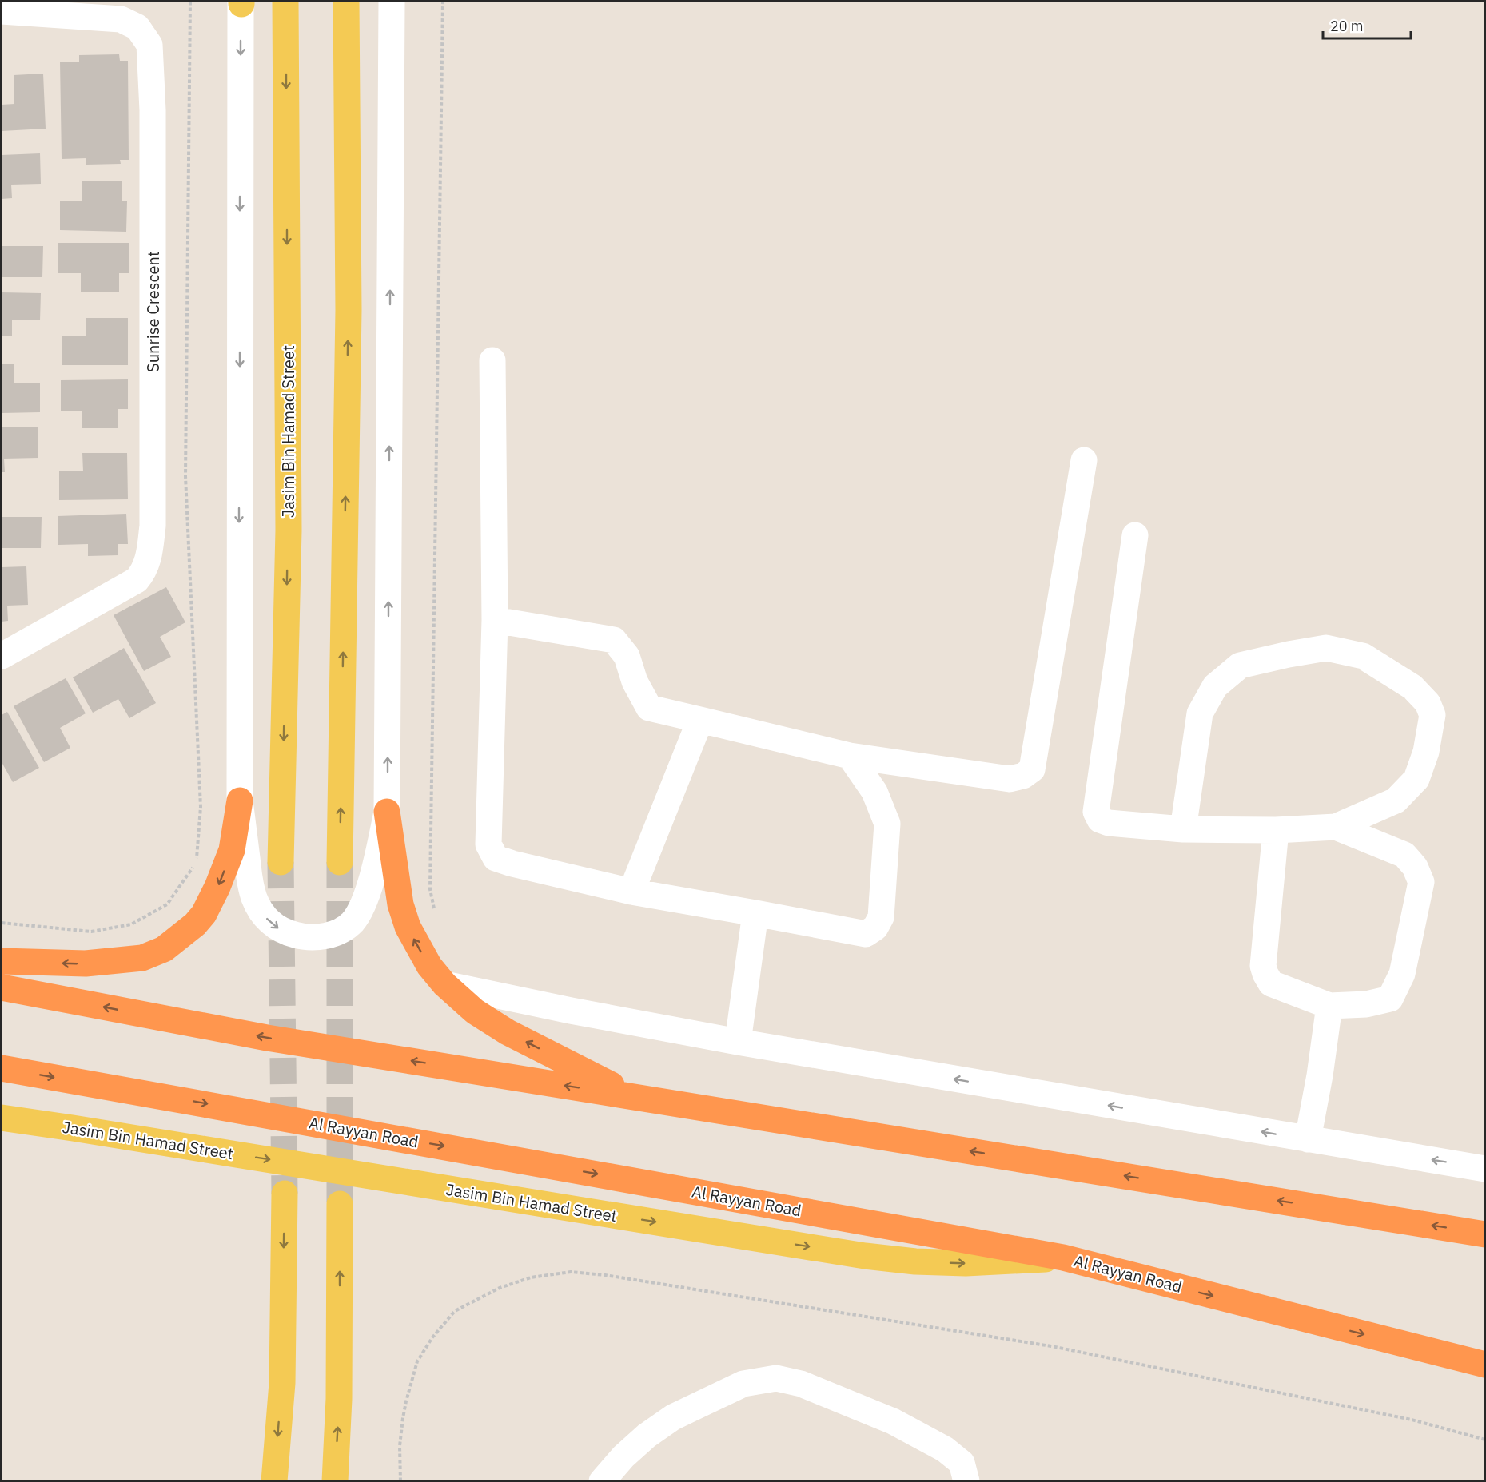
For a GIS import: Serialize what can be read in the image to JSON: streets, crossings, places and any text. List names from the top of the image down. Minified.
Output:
{"streets":{"highway":["Al Rayyan Road"],"main road":["Jasim Bin Hamad Street"],"street":["Sunrise Crescent"]},"crossings":[["Jasim Bin Hamad Street","Al Rayyan Road"]],"scale_bar":"20 m"}
